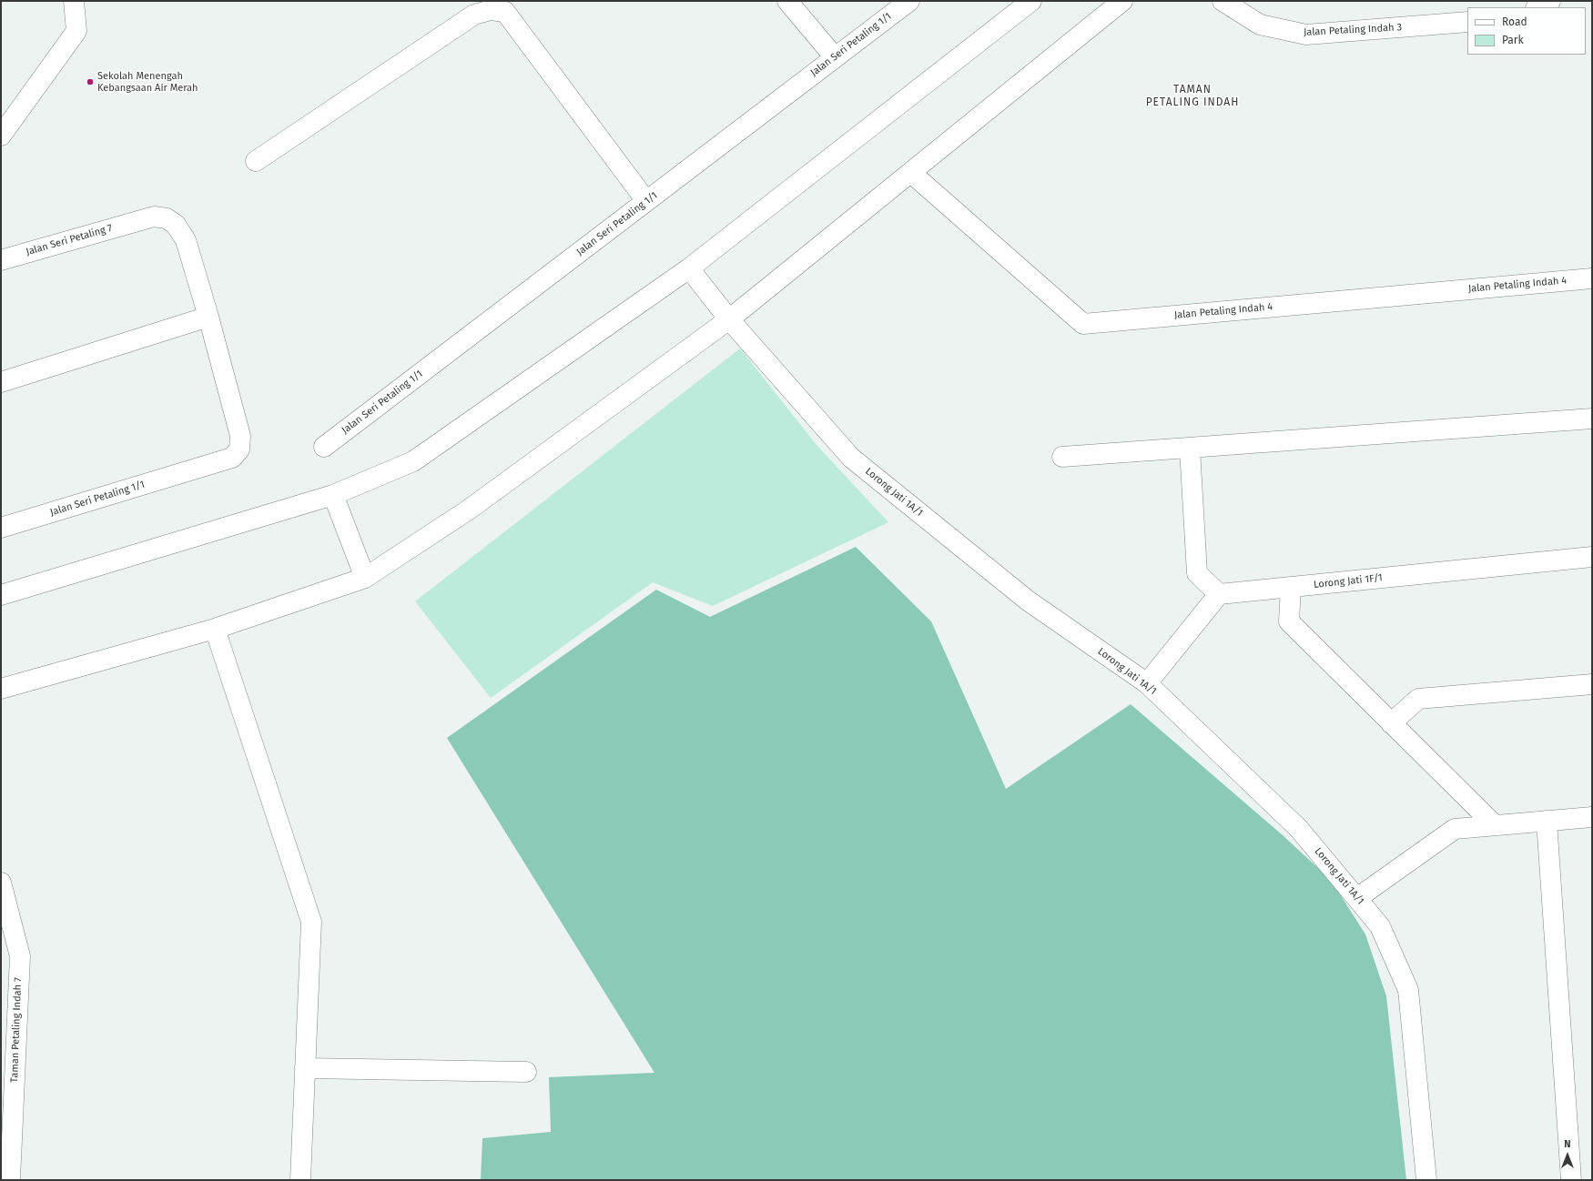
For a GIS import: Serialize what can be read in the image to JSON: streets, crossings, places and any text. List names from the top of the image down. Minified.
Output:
{"streets":{"street":["Jalan Petaling Indah 3","Jalan Seri Petaling 1/1","Jalan Seri Petaling 7","Jalan Petaling Indah 4","Lorong Jati 1A/1","Lorong Jati 1F/1","Taman Petaling Indah 7"]},"crossings":[["Jalan Seri Petaling 1/1","Jalan Seri Petaling 7"]],"districts":["TAMAN PETALING INDAH"],"places":["Sekolah Menengah Kebangsaan Air Merah"],"legend":["Road","Park"],"north":"top"}
